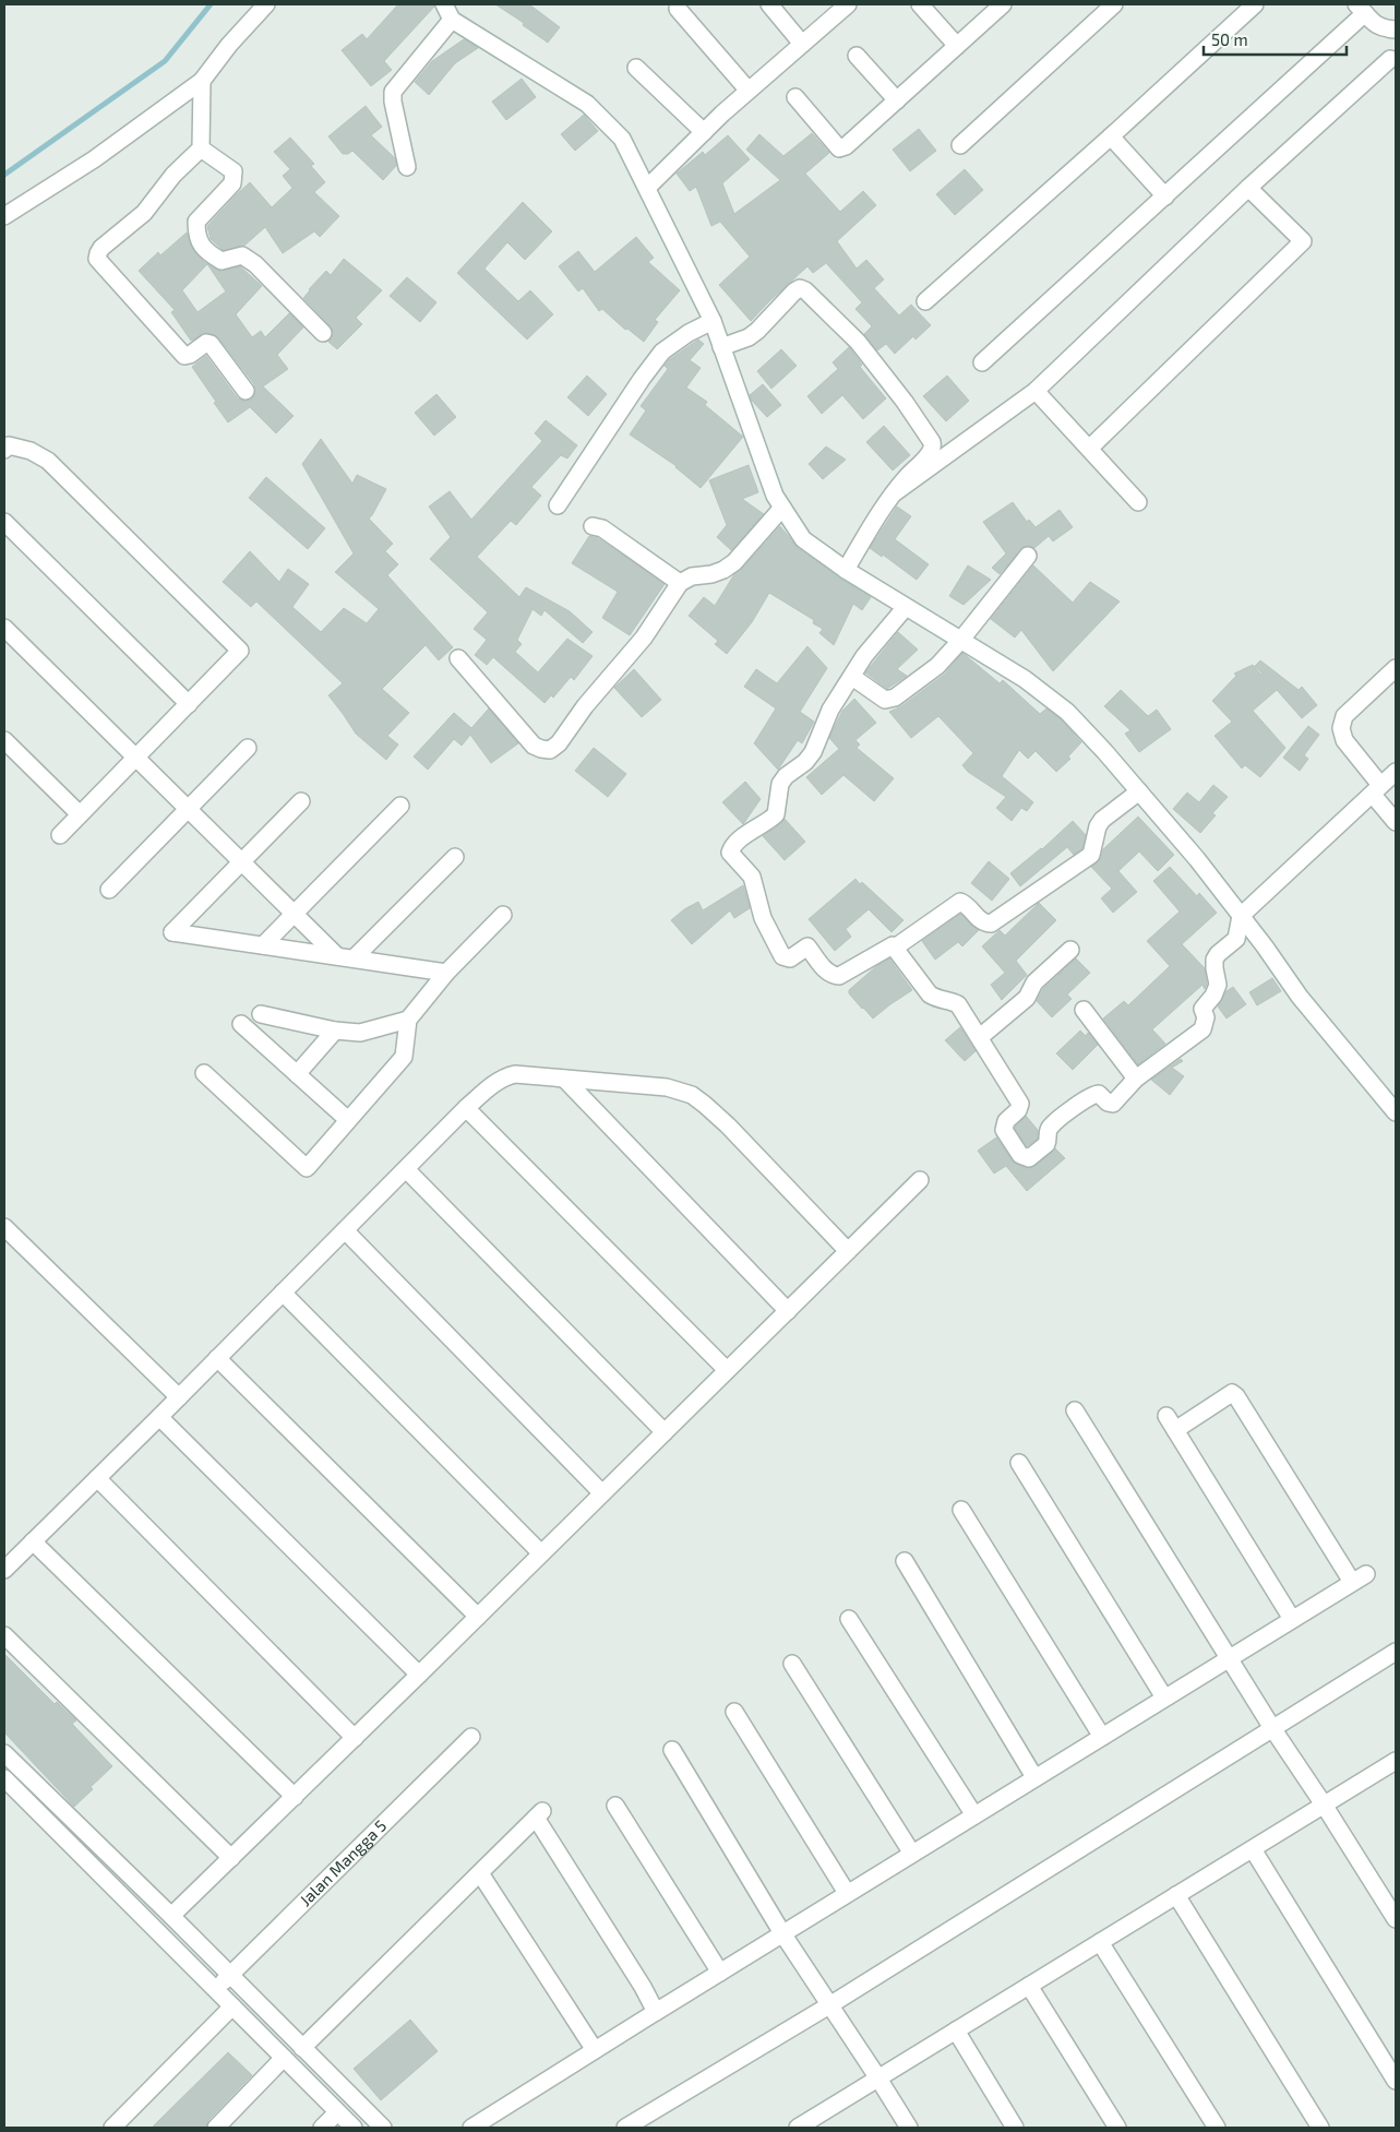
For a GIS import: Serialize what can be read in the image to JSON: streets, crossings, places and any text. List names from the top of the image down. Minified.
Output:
{"streets":{"street":["Jalan Mangga 5"]},"scale_bar":"50 m"}
